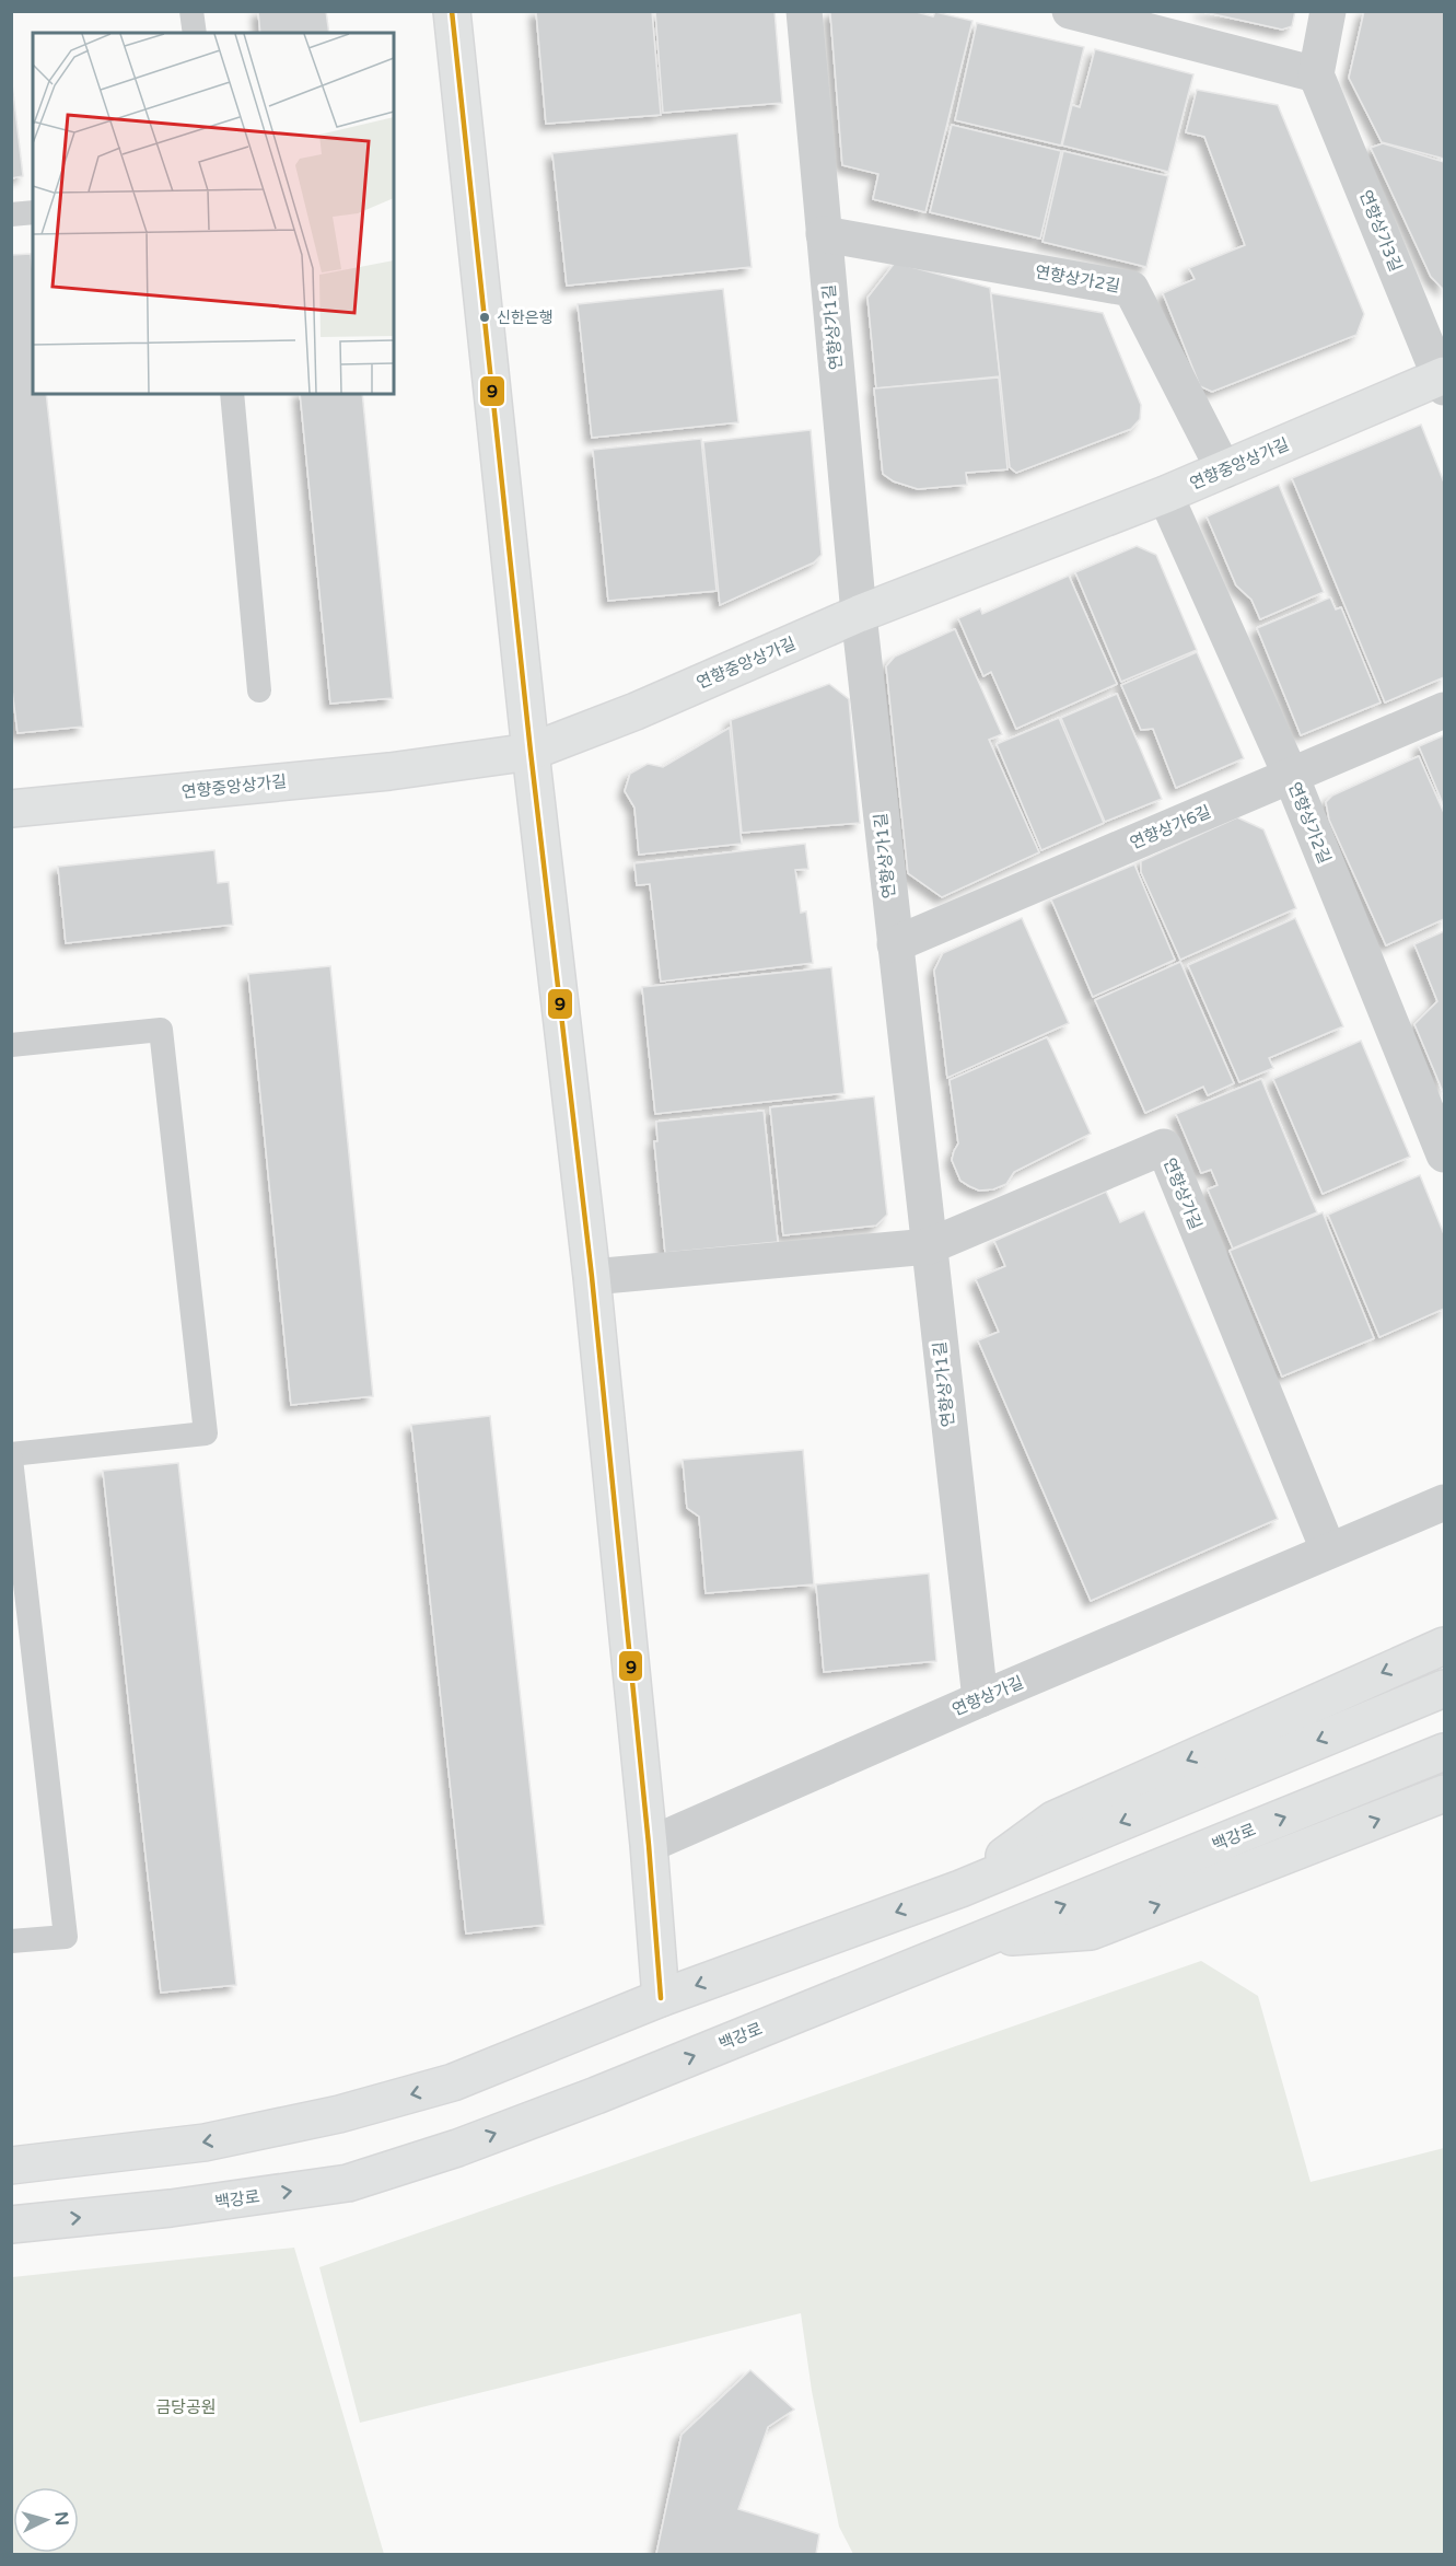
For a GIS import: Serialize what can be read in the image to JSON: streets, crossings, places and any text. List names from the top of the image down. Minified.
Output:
{"streets":{"main road":["연향중앙상가길","백강로"],"street":["연향상가3길","연향상가2길","연향상가1길","연향상가6길","연향상가길"]},"crossings":[["연향상가3길","연향중앙상가길"],["연향상가2길","연향상가1길"],["연향상가2길","연향중앙상가길"],["연향상가2길","연향상가6길"],["연향상가1길","연향중앙상가길"],["연향상가1길","연향상가6길"],["연향상가1길","연향상가길"]],"parks":["금당공원"],"places":["신한은행"],"lines":["transit line 9"],"north":"right"}
